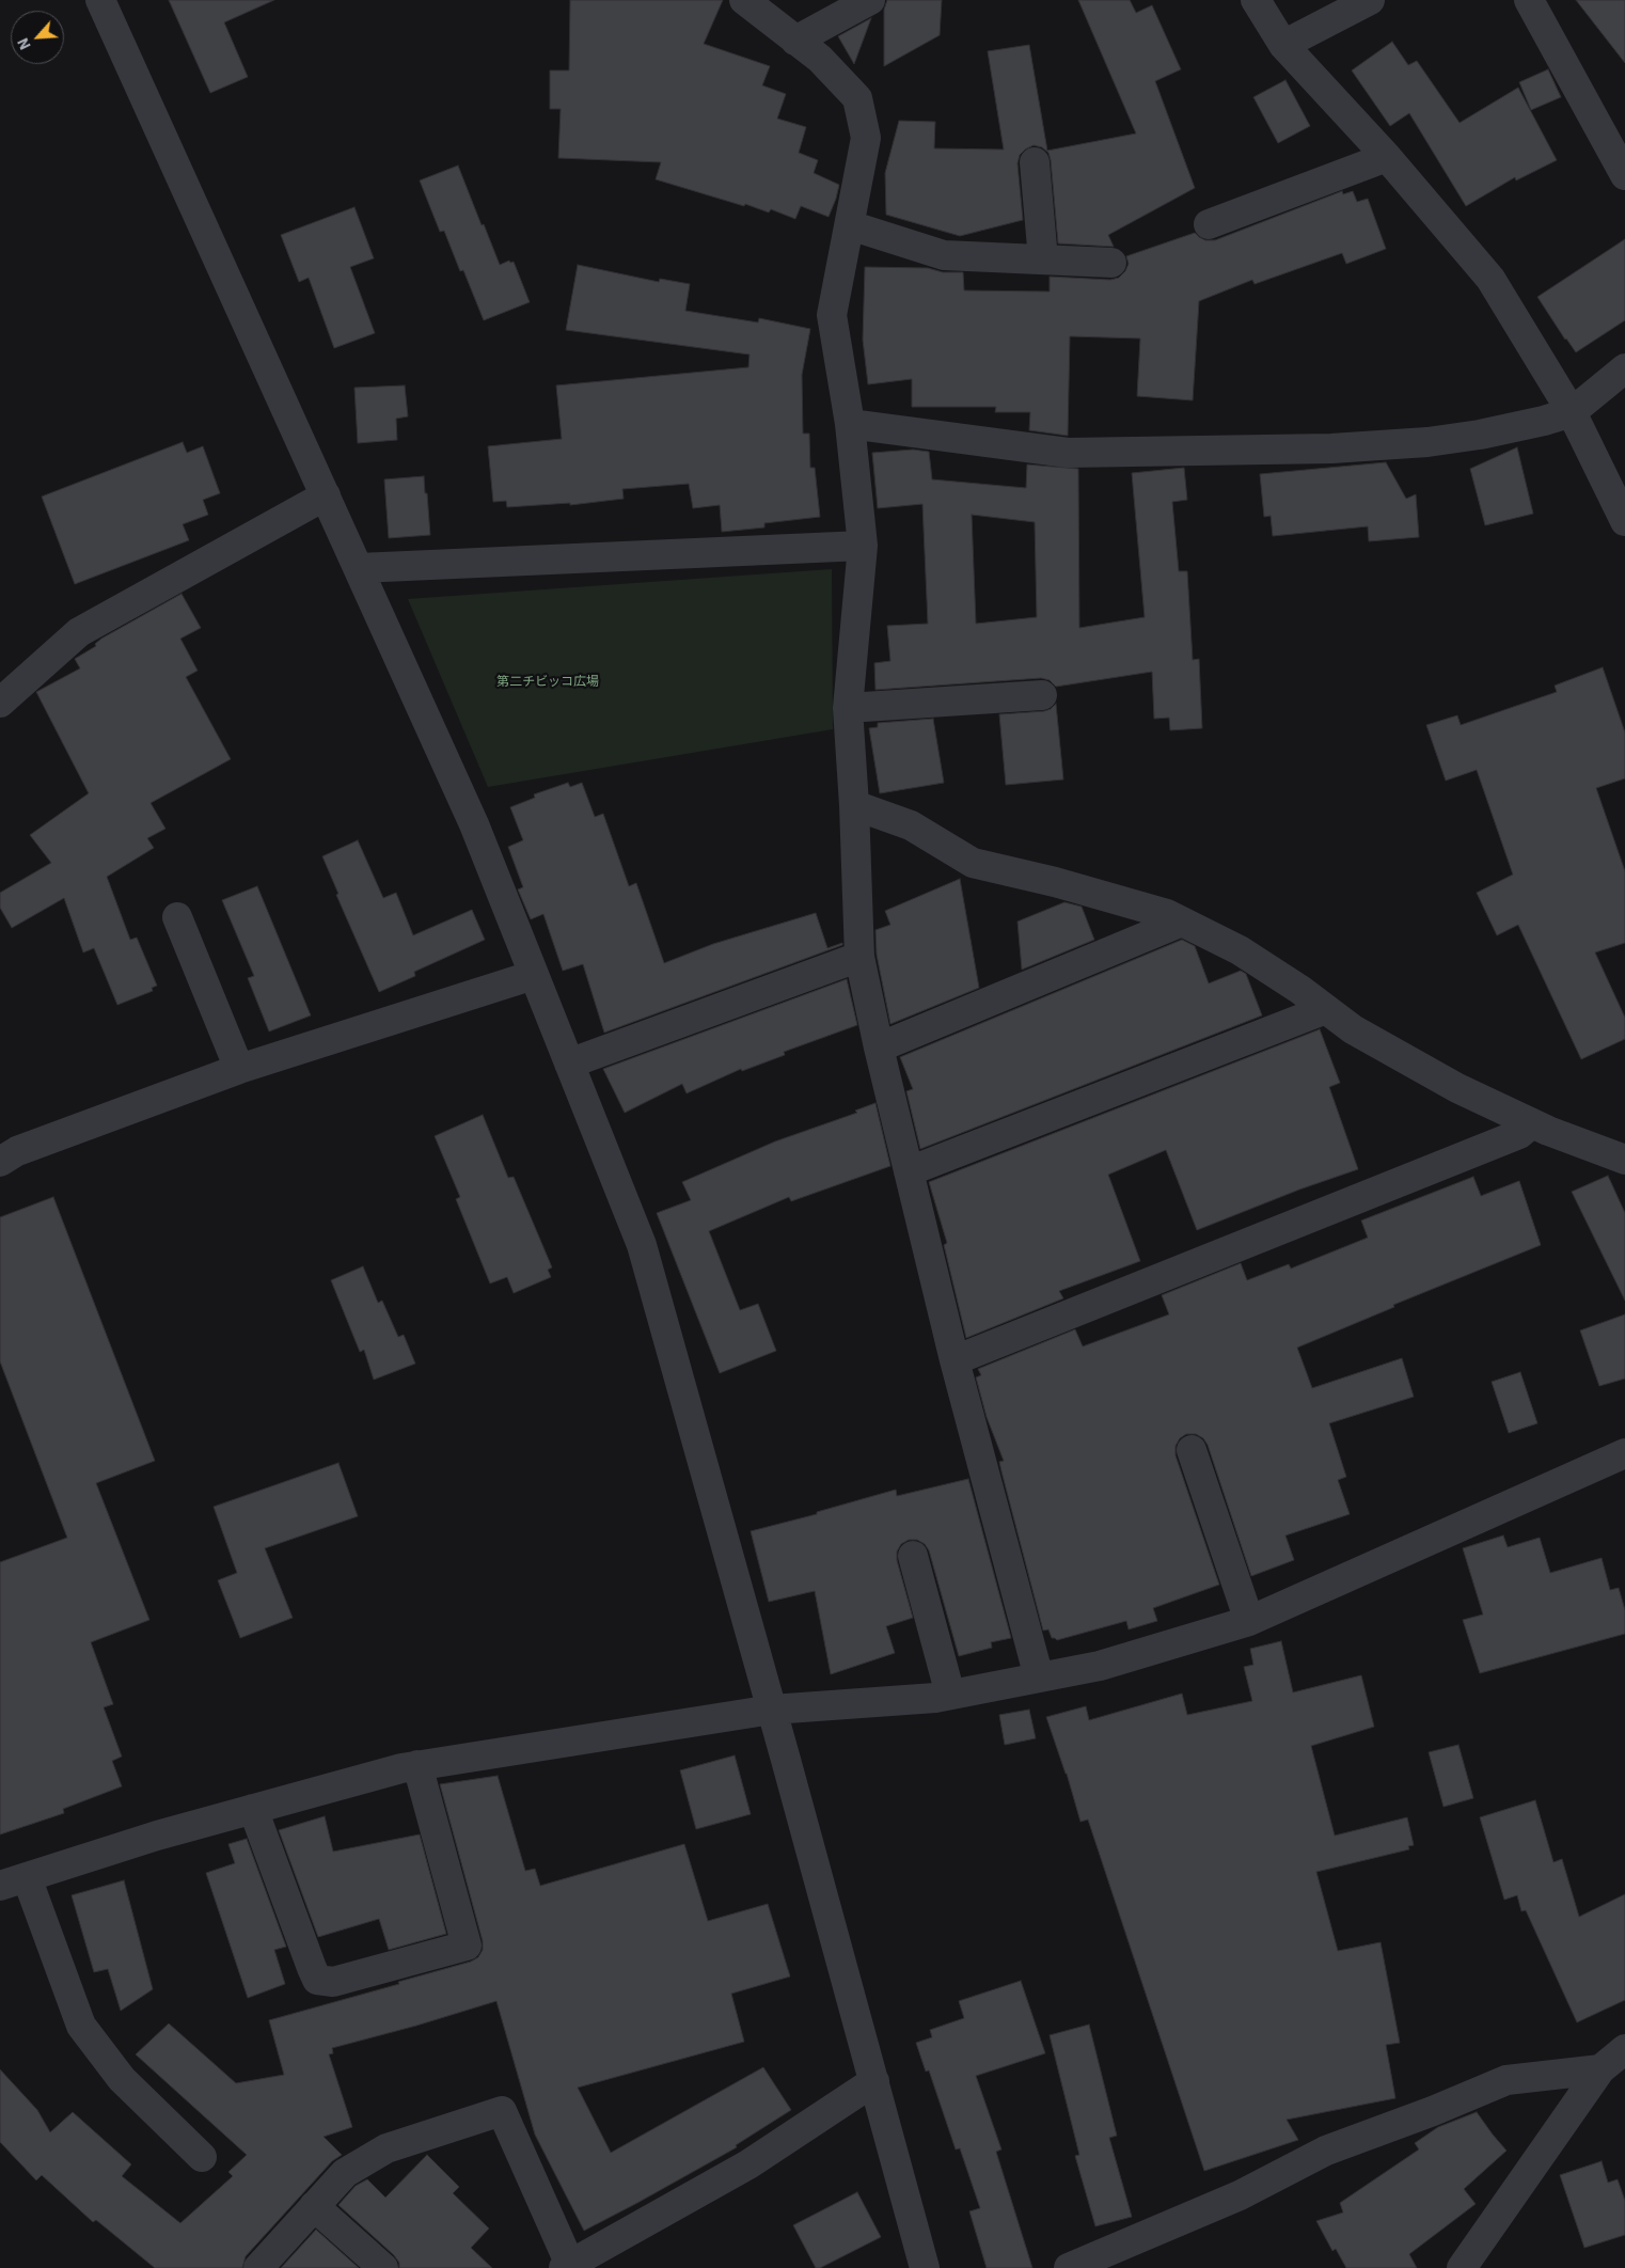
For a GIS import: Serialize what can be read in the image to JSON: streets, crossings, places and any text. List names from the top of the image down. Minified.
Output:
{"parks":["第二チビッコ広場"],"north":"bottom left"}
